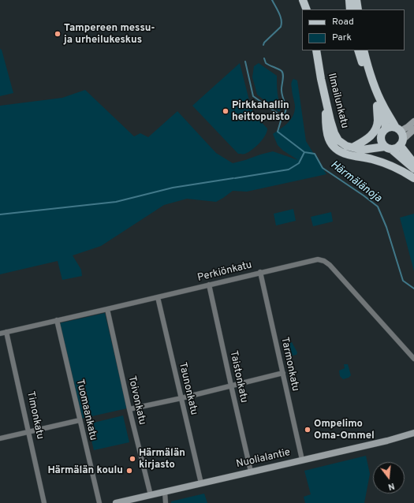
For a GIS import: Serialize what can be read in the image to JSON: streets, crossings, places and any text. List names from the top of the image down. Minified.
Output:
{"streets":{"main road":["Ilmailunkatu"],"street":["Perkiönkatu","Tarmonkatu","Taistonkatu","Taunonkatu","Toivonkatu","Tuomaankatu","Timonkatu","Nuolialantie"]},"crossings":[["Perkiönkatu","Tarmonkatu"],["Perkiönkatu","Taistonkatu"],["Perkiönkatu","Taunonkatu"],["Perkiönkatu","Toivonkatu"],["Perkiönkatu","Tuomaankatu"],["Perkiönkatu","Timonkatu"],["Tarmonkatu","Nuolialantie"],["Taistonkatu","Nuolialantie"],["Taunonkatu","Nuolialantie"],["Toivonkatu","Nuolialantie"]],"water":["Härmälänoja"],"places":["Tampereen messu- ja urheilukeskus","Pirkkahallin heittopuisto","Ompelimo Oma-Ommel","Härmälän kirjasto","Härmälän koulu"],"legend":["Road","Park"],"north":"bottom"}
